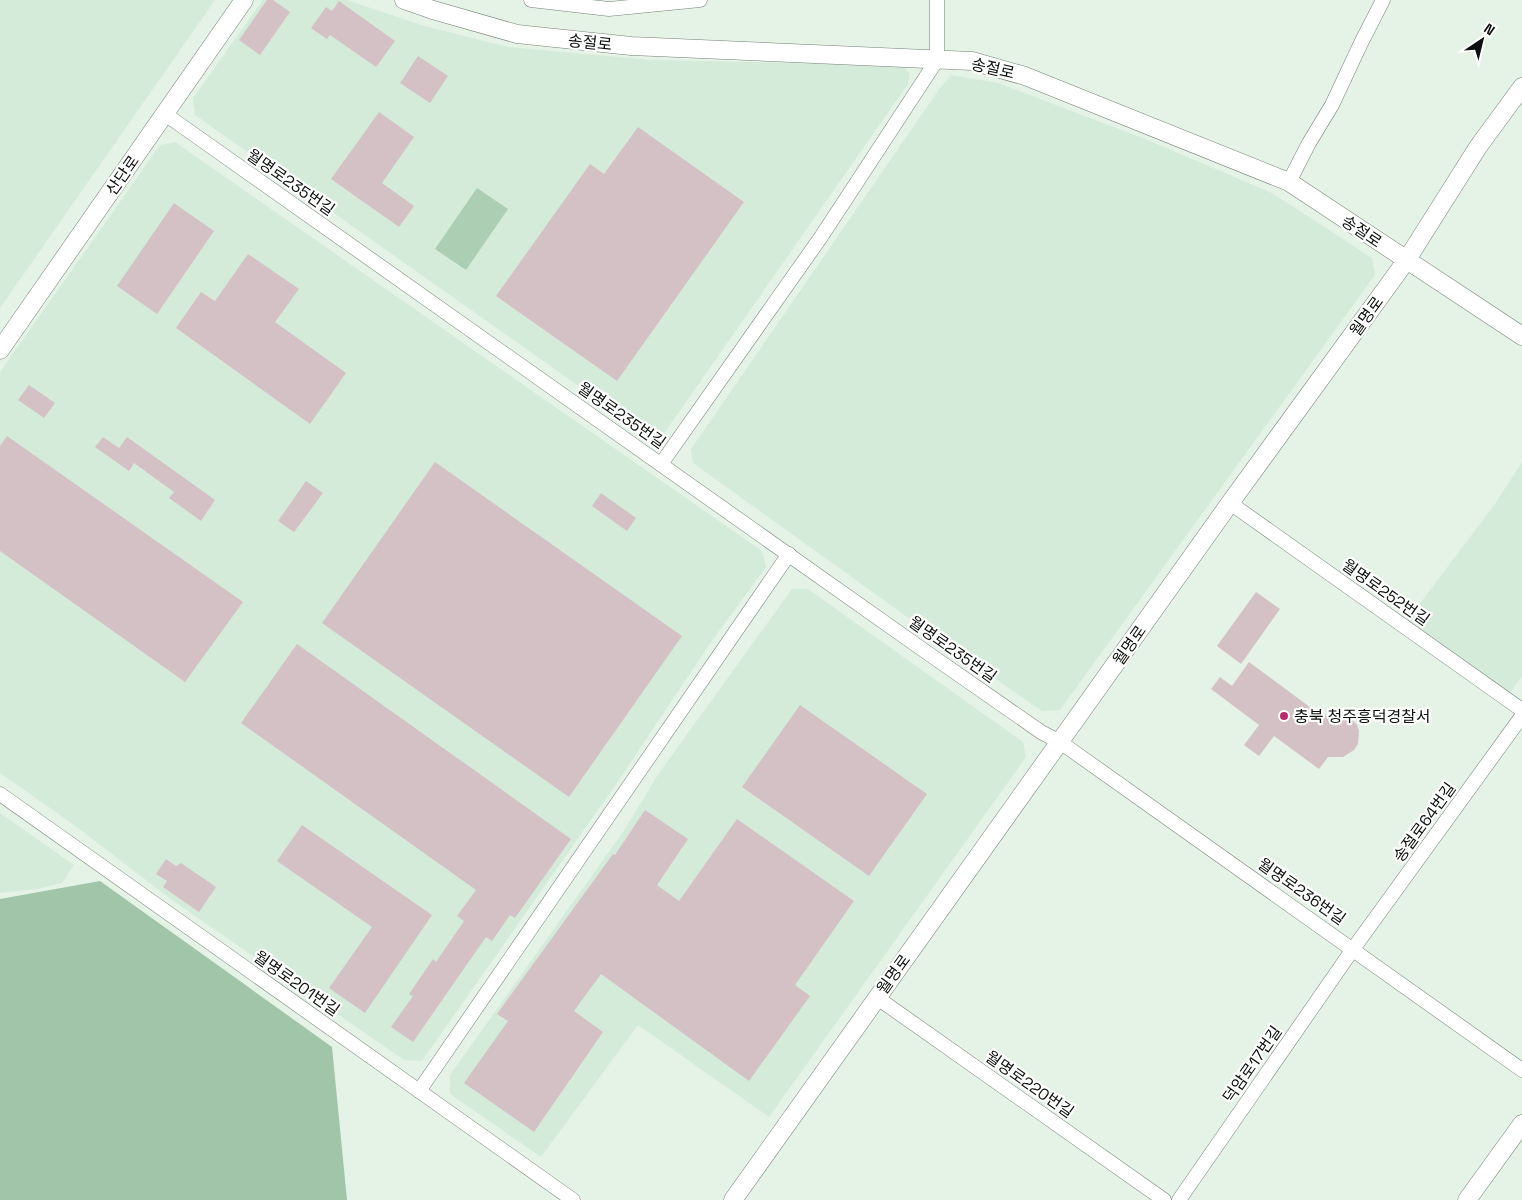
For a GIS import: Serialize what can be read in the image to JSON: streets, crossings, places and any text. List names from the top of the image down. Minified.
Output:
{"streets":{"street":["송절로","산단로","월명로235번길","월명로","월명로252번길","송절로64번길","월명로236번길","월명로201번길","덕암로17번길","월명로220번길"]},"crossings":[["송절로","월명로"],["산단로","월명로235번길"],["월명로235번길","월명로"],["월명로235번길","월명로236번길"],["월명로","월명로252번길"],["월명로","월명로236번길"],["월명로","월명로220번길"],["송절로64번길","월명로236번길"],["송절로64번길","덕암로17번길"],["월명로236번길","덕암로17번길"]],"places":["충북 청주흥덕경찰서"],"north":"top right"}
